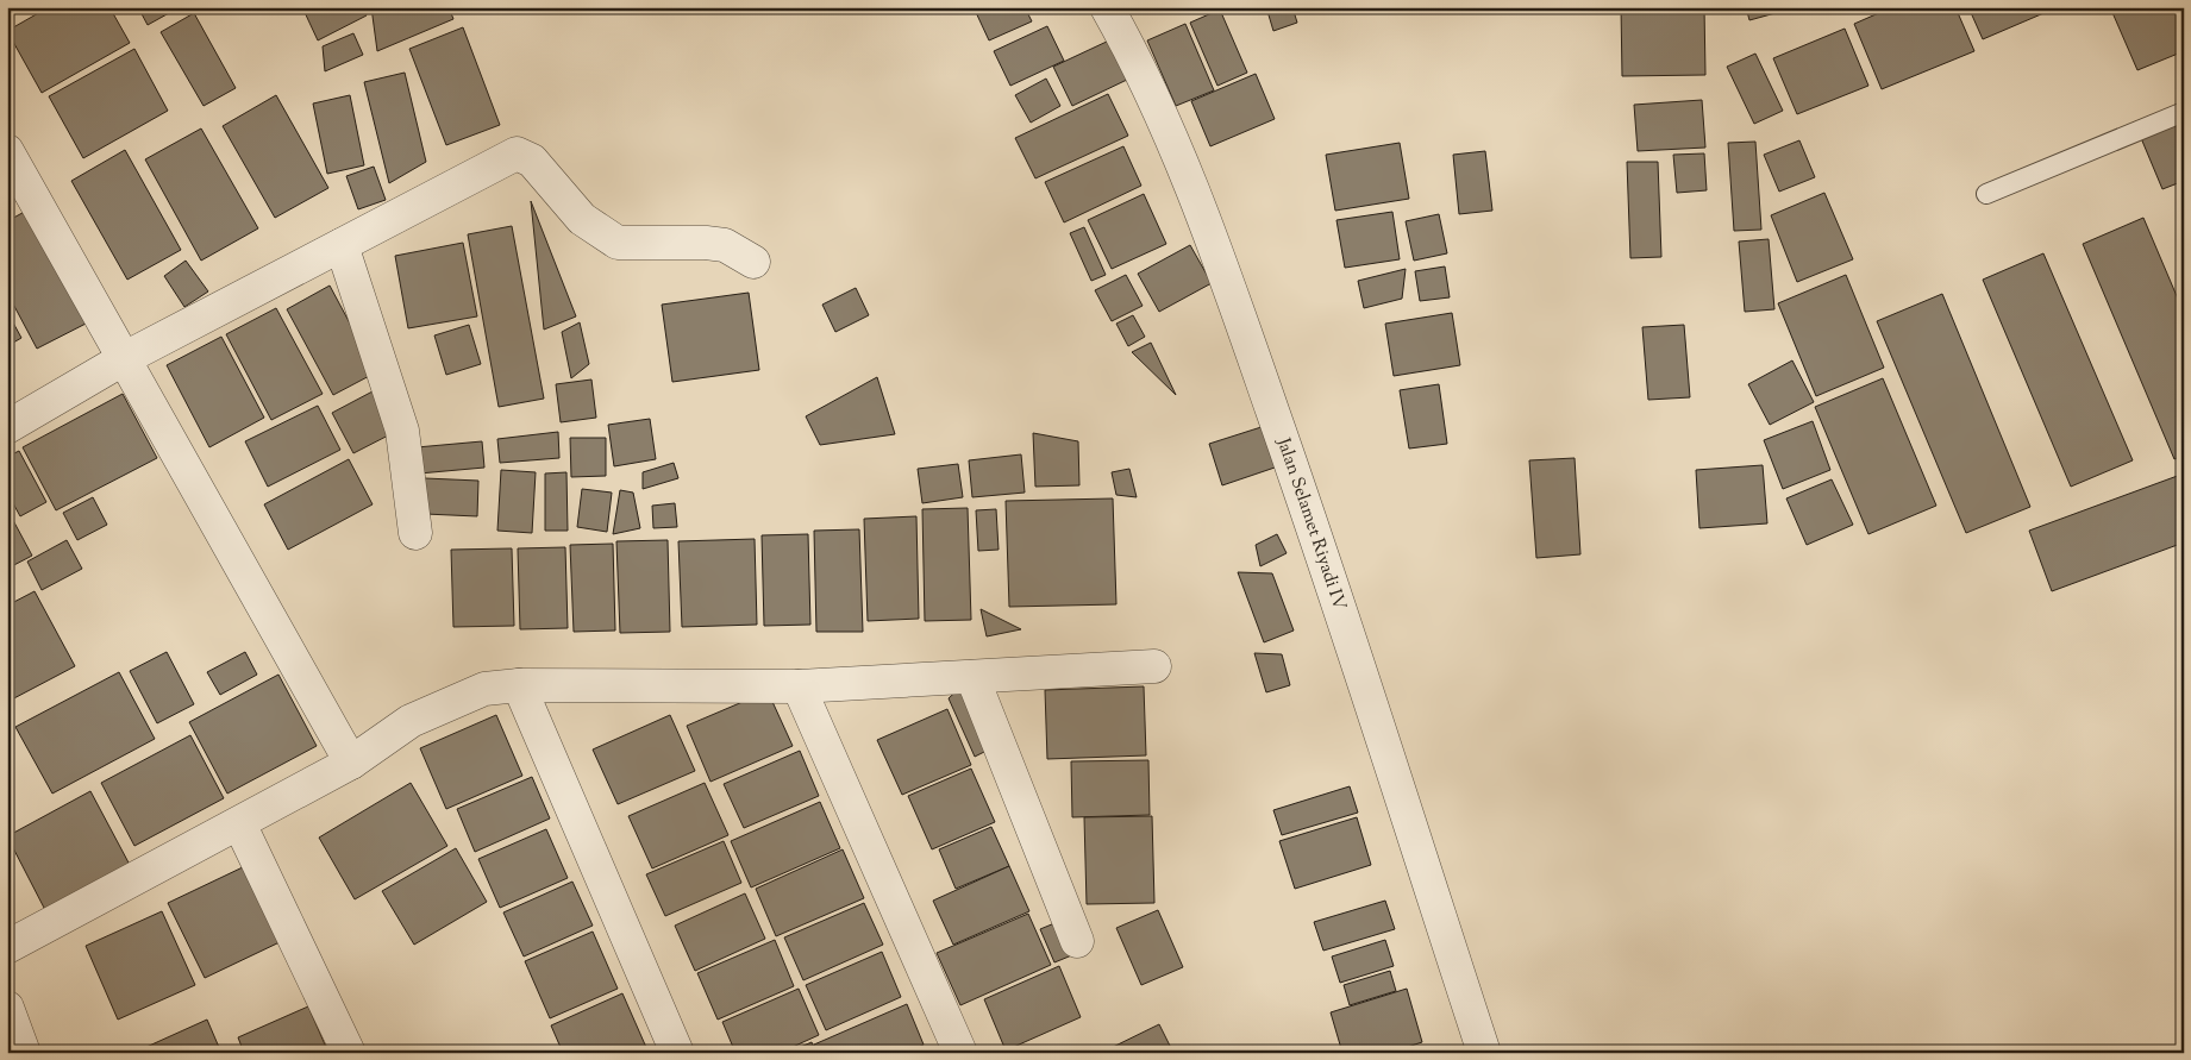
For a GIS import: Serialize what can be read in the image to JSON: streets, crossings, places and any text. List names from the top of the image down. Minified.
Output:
{"streets":{"street":["Jalan Selamet Riyadi IV"]}}
